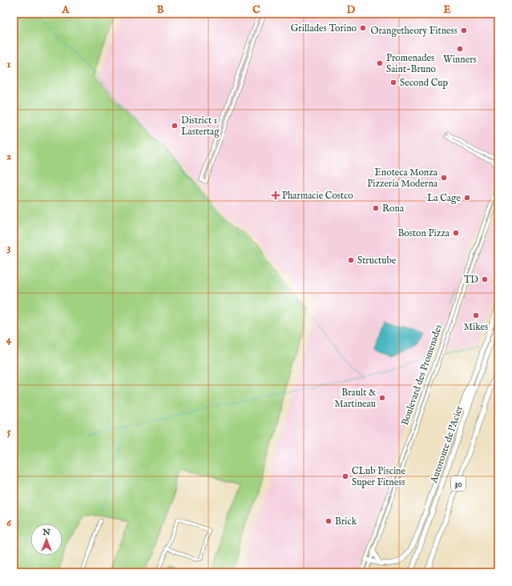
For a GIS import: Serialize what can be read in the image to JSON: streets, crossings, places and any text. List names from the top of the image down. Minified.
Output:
{"streets":{"highway":["Autoroute de l'Acier","30"],"street":["Boulevard des Promenades"]},"places":{"other":["Grillades Torino","Orangetheory Fitness","Winners","Promenades Saint-Bruno","Second Cup","District 1 Lastertag","Enoteca Monza Pizzeria Moderna","La Cage","Rona","Boston Pizza","Structube","TD","Mikes","Brault & Martineau","CLub Piscine Super Fitness","Brick"],"health":["Pharmacie Costco"]},"north":"top","grid":{"columns":["A","B","C","D","E"],"rows":["1","2","3","4","5","6"]}}
